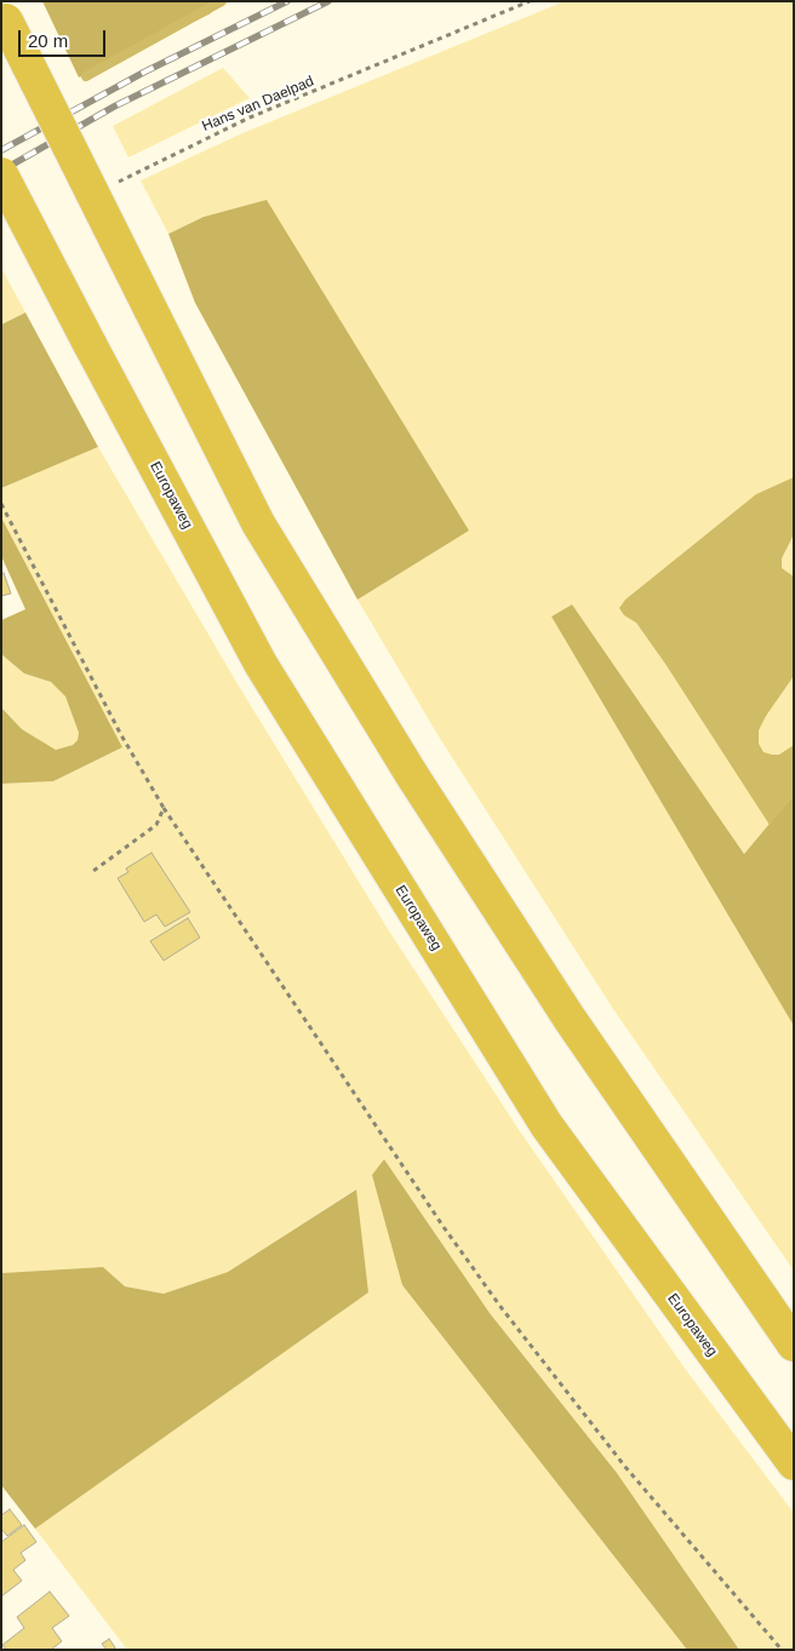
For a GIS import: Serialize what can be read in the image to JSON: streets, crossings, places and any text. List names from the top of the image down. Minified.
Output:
{"streets":{"highway":["Europaweg"],"path":["Hans van Daelpad"]},"scale_bar":"20 m"}
